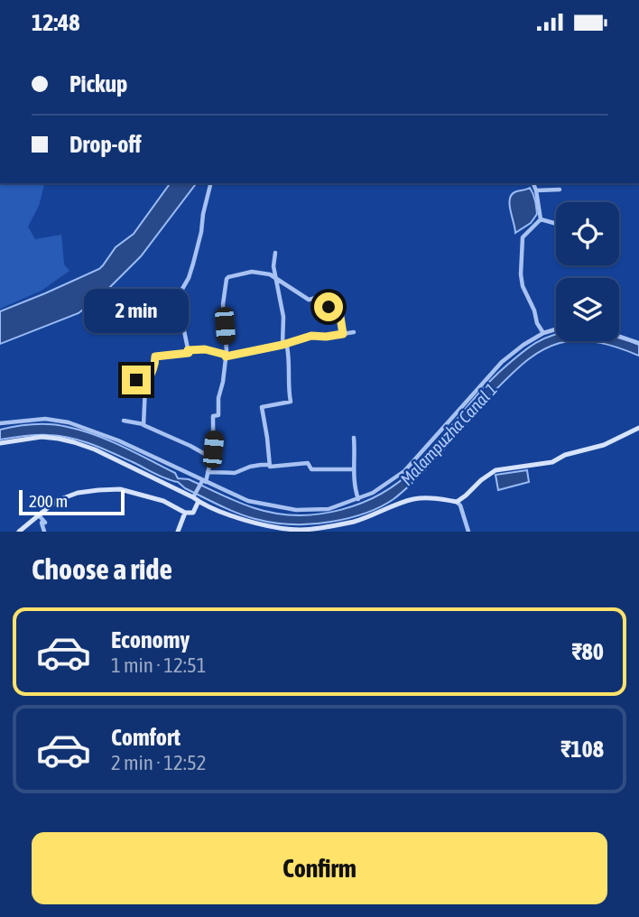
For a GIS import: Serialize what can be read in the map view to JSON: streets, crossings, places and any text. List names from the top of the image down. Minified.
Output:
{"water":["Malampuzha Canal 1"],"scale_bar":"200 m","page":{"status":"12:48","banner":["Pickup","Drop-off"],"bubble":"2 min","scale":"200 m","heading":"Choose a ride","list":[{"name":"Economy","note":"1 min · 12:51","value":"₹80"},{"name":"Comfort","note":"2 min · 12:52","value":"₹108"}],"buttons":"Confirm"}}
